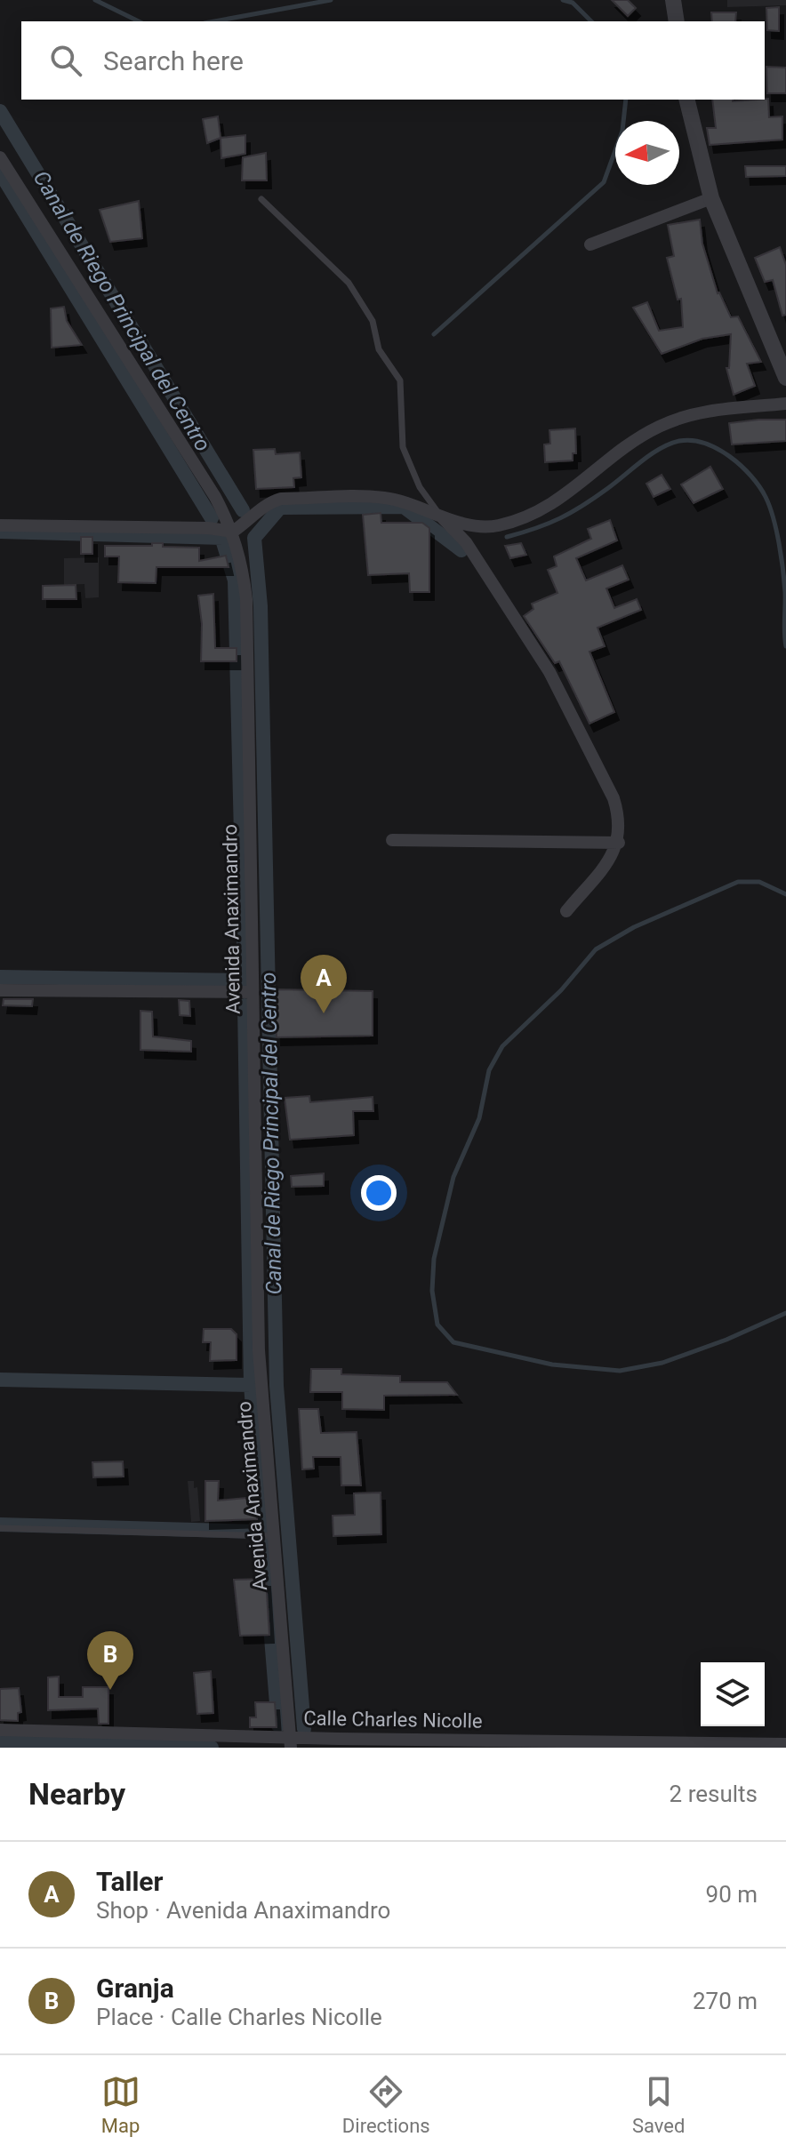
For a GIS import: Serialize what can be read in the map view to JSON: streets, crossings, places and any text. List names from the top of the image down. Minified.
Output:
{"streets":{"street":["Avenida Anaximandro","Calle Charles Nicolle"]},"crossings":[["Avenida Anaximandro","Calle Charles Nicolle"]],"water":["Canal de Riego Principal del Centro"],"north":"left","page":{"search":"Search here","pins":["A","B"],"heading":["Nearby","2 results"],"list":[{"mark":"A","name":"Taller","note":"Shop · Avenida Anaximandro","value":"90 m"},{"mark":"B","name":"Granja","note":"Place · Calle Charles Nicolle","value":"270 m"}],"nav":["Map","Directions","Saved"]}}
